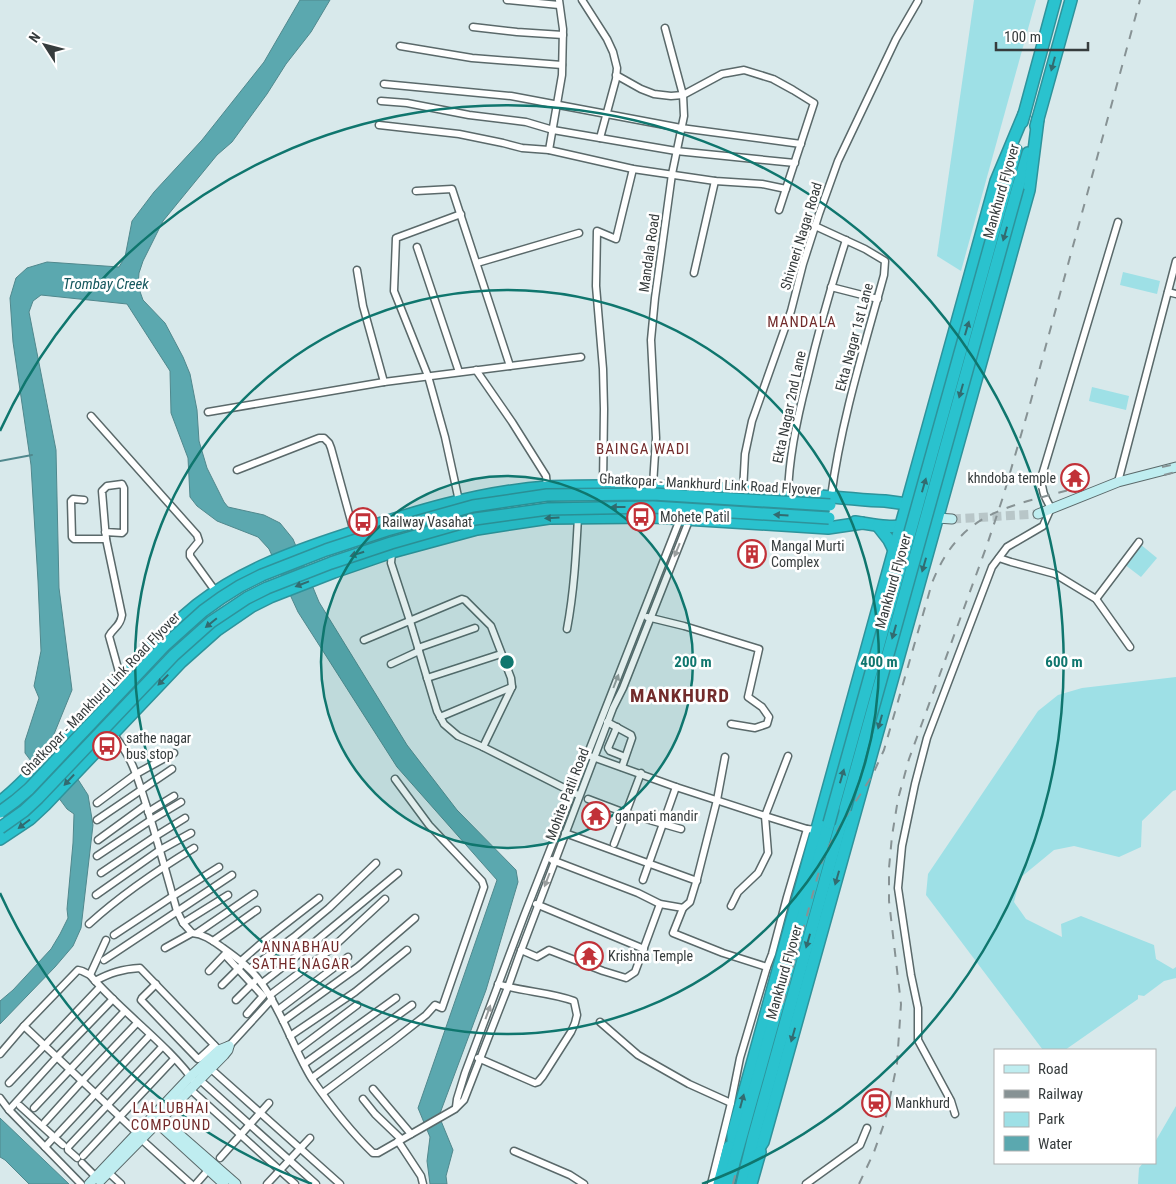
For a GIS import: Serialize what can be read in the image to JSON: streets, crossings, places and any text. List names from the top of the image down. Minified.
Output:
{"streets":{"highway":["Mankhurd Flyover","Ghatkopar - Mankhurd Link Road Flyover"],"street":["Shivneri Nagar Road","Mandala Road","Ekta Nagar 1st Lane","Ekta Nagar 2nd Lane","Mohite Patil Road"]},"crossings":[["Shivneri Nagar Road","Ekta Nagar 1st Lane"],["Ekta Nagar 1st Lane","Ekta Nagar 2nd Lane"],["Ekta Nagar 1st Lane","Ghatkopar - Mankhurd Link Road Flyover"]],"districts":["MANDALA","BAINGA WADI","MANKHURD","ANNABHAU SATHE NAGAR","LALLUBHAI COMPOUND"],"water":["Trombay Creek"],"places":{"temple":["khndoba temple","ganpati mandir","Krishna Temple"],"bus stop":["Mohete Patil","Railway Vasahat","sathe nagar bus stop"],"building":["Mangal Murti Complex"],"station":["Mankhurd"]},"legend":["Road","Railway","Park","Water"],"scale_bar":"100 m","north":"top left","rings":["200 m","400 m","600 m"]}
